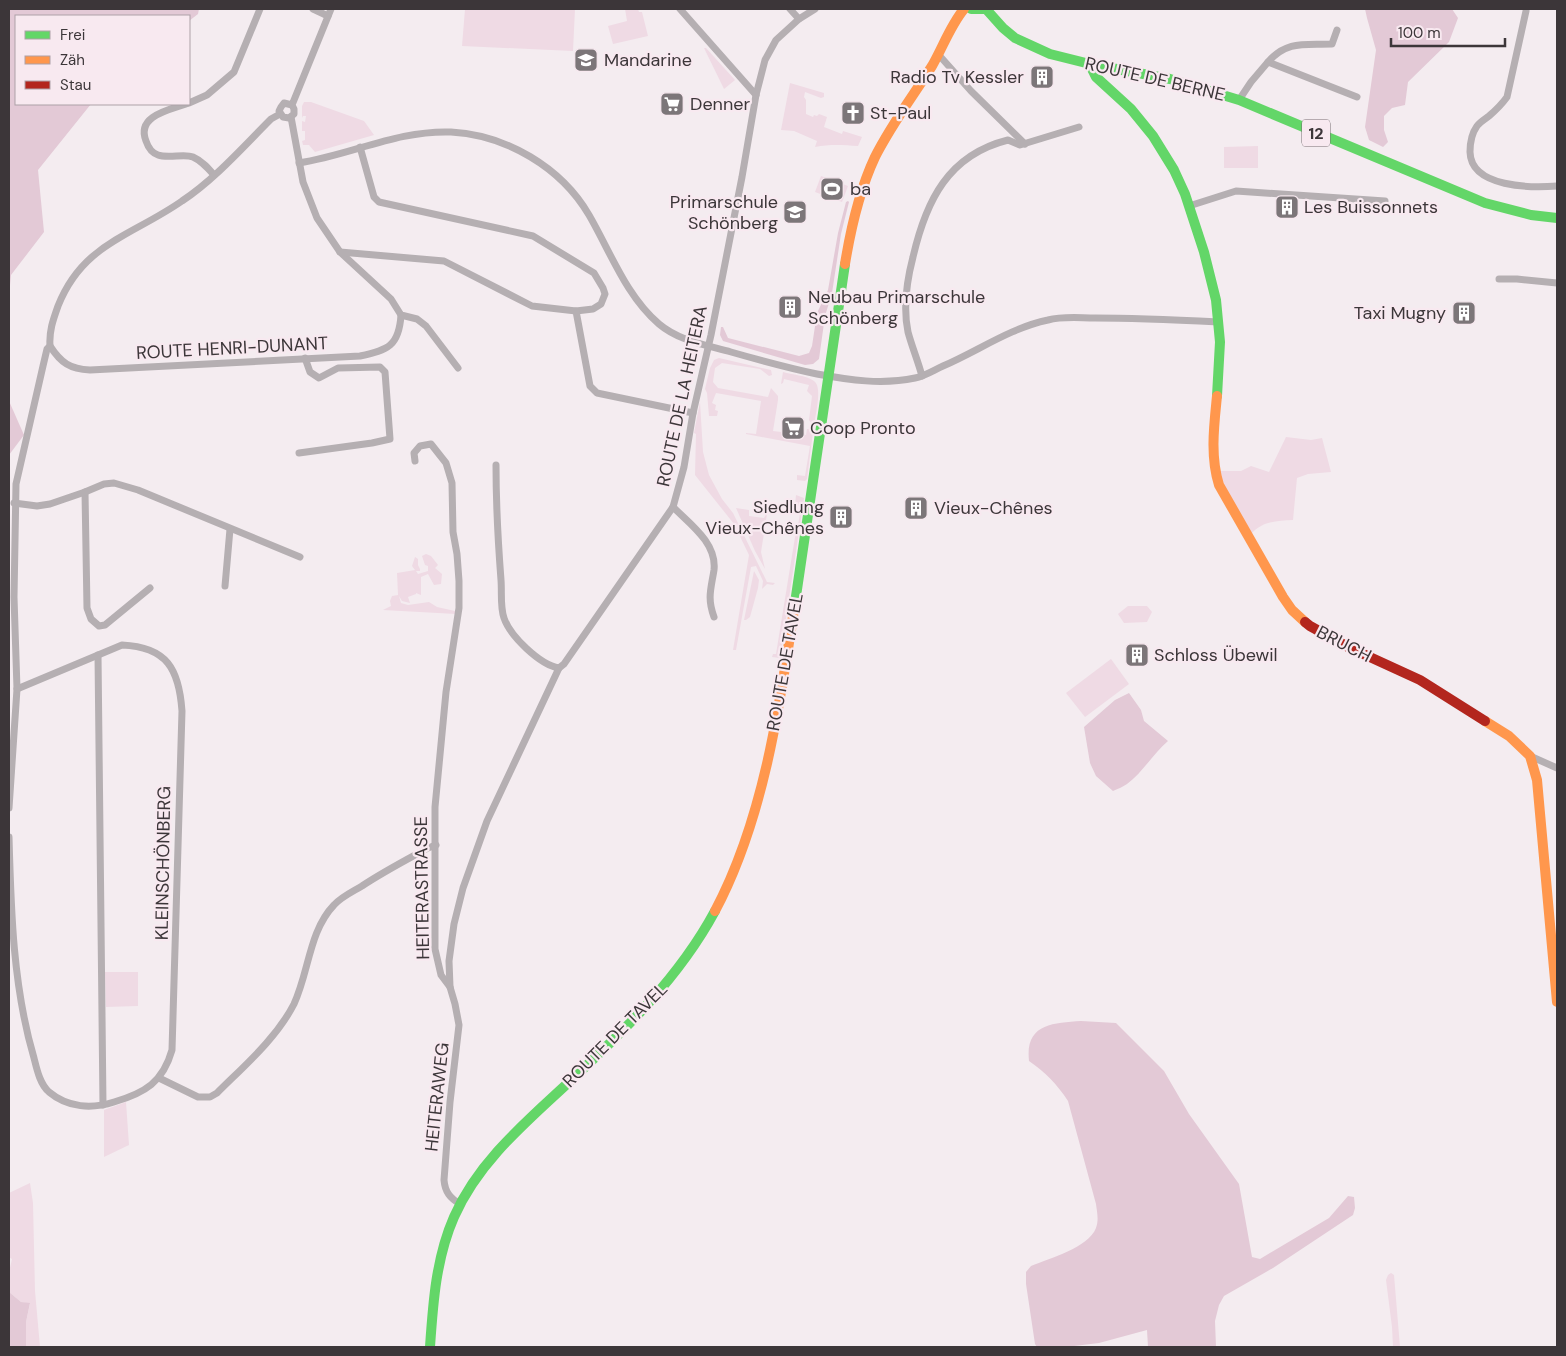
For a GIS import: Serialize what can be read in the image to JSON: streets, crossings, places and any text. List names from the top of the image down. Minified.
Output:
{"streets":{"main road":["ROUTE DE BERNE","12","BRUCH","ROUTE DE TAVEL"],"street":["ROUTE HENRI-DUNANT","ROUTE DE LA HEITERA","KLEINSCHÖNBERG","HEITERASTRASSE","HEITERAWEG"]},"crossings":[["ROUTE DE BERNE","12"],["ROUTE DE BERNE","BRUCH"],["ROUTE DE LA HEITERA","HEITERASTRASSE"],["ROUTE DE TAVEL","HEITERAWEG"],["HEITERASTRASSE","HEITERAWEG"]],"places":{"school or university":["Mandarine","Primarschule Schönberg"],"building":["Radio Tv Kessler","Les Buissonnets","Neubau Primarschule Schönberg","Taxi Mugny","Vieux-Chênes","Siedlung Vieux-Chênes","Schloss Übewil"],"supermarket":["Denner","Coop Pronto"],"church":["St-Paul"],"sports":["ba"]},"legend":["Frei","Zäh","Stau"],"scale_bar":"100 m"}
